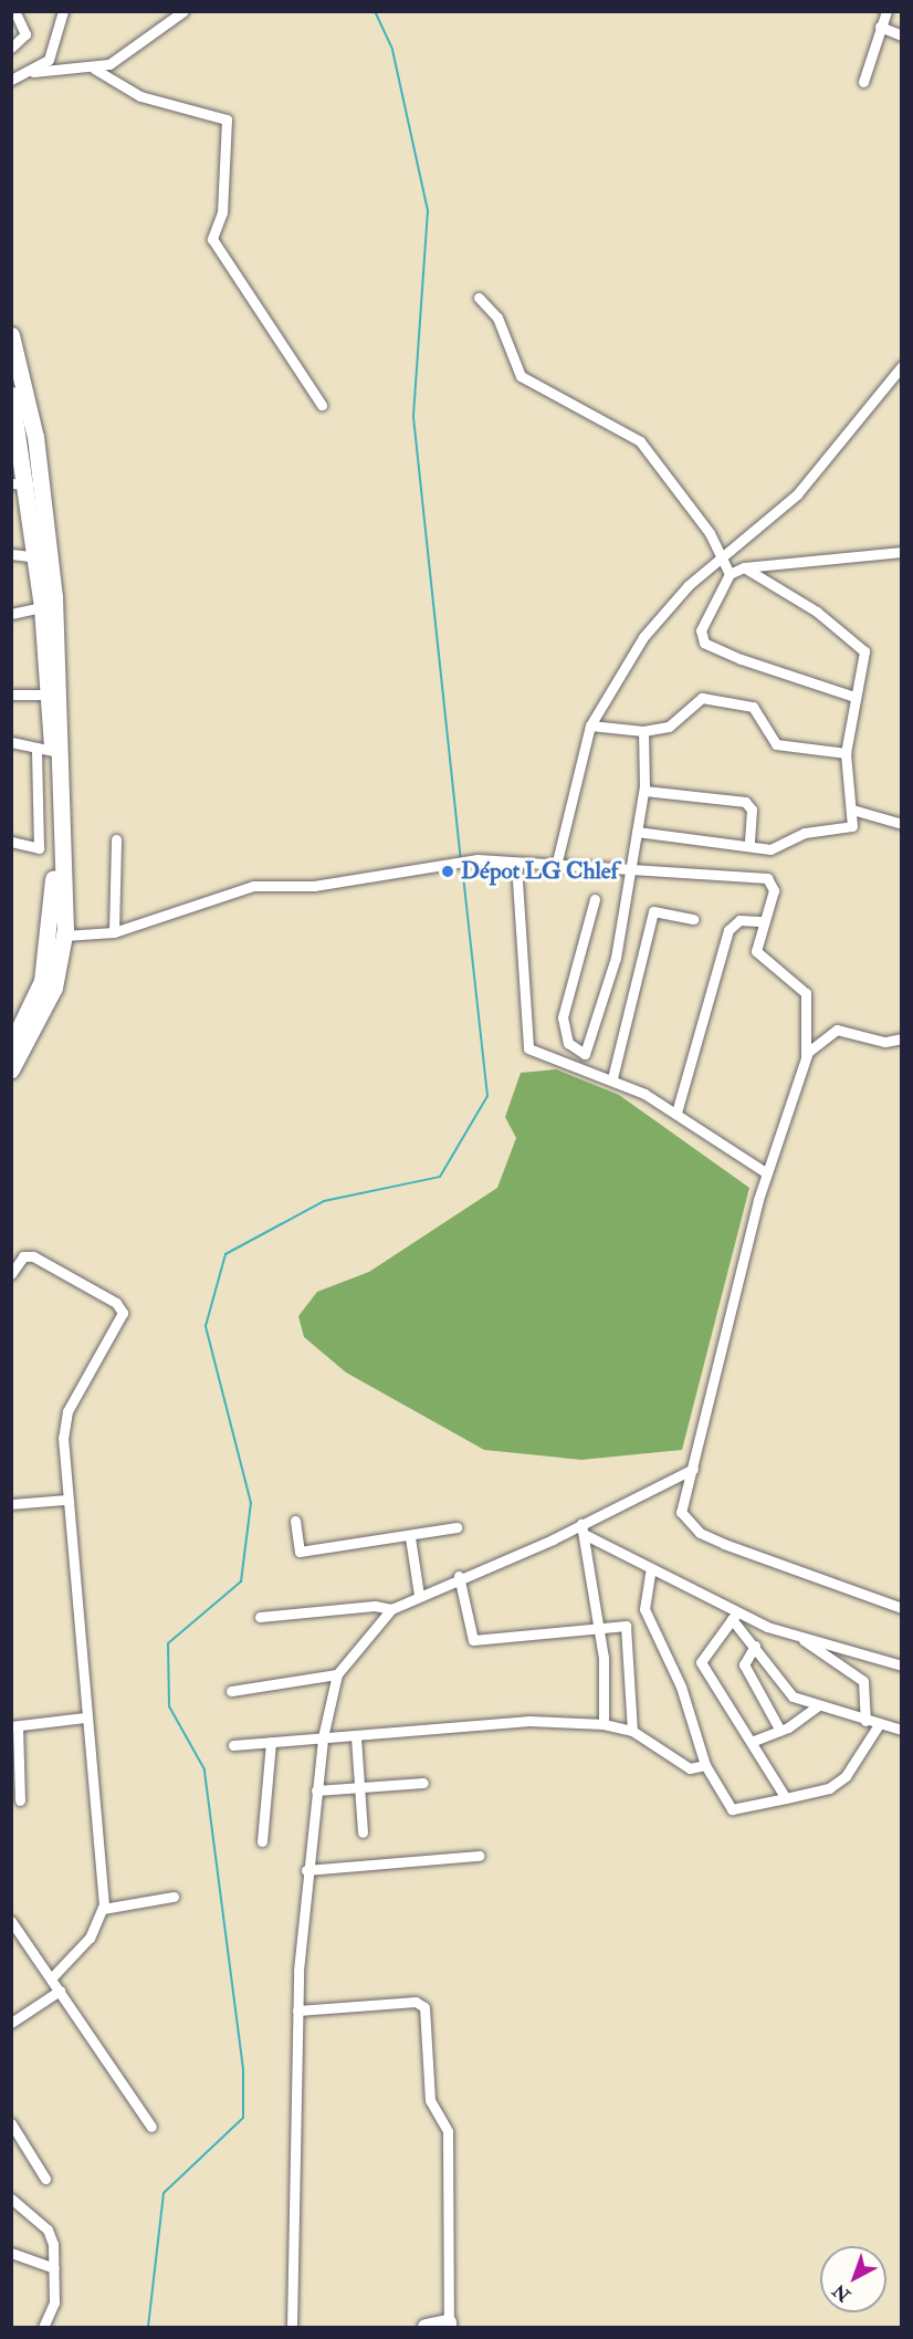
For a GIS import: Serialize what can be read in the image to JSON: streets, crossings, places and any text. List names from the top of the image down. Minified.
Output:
{"places":["Dépot LG Chlef"],"north":"bottom left"}
